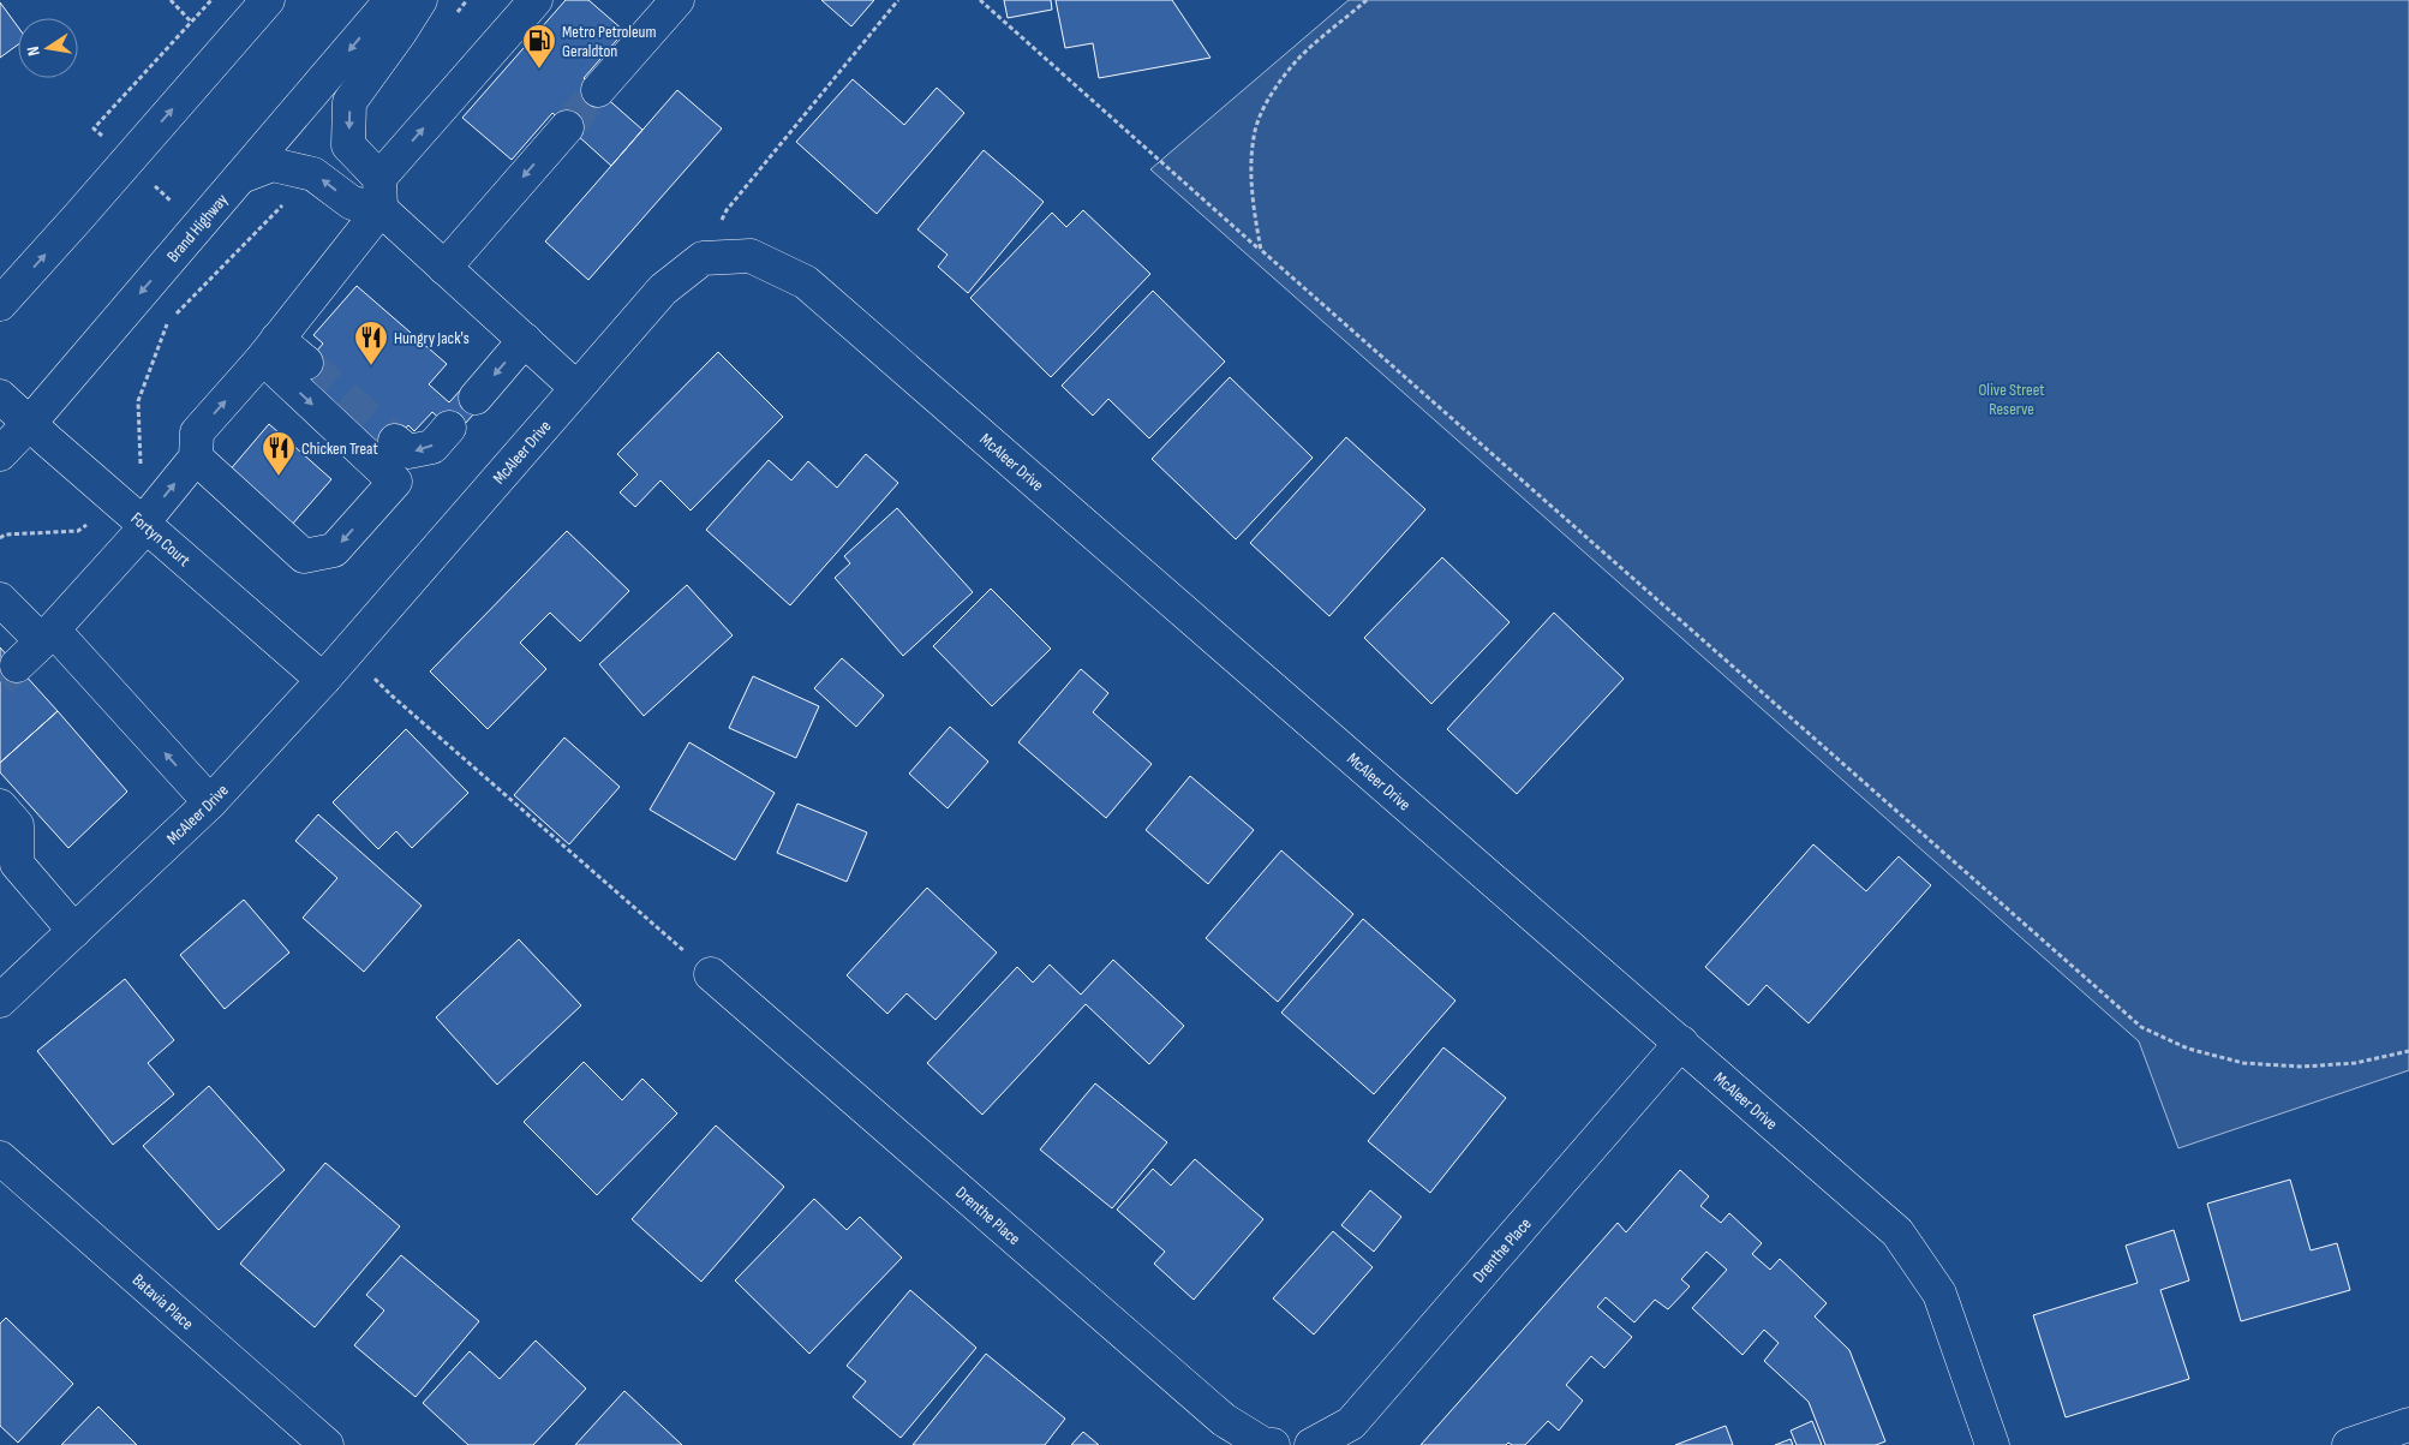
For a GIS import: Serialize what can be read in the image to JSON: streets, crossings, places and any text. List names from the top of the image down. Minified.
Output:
{"streets":{"main road":["Brand Highway","McAleer Drive","Fortyn Court","Drenthe Place","Batavia Place"]},"crossings":[["Brand Highway","Fortyn Court"],["McAleer Drive","Fortyn Court"],["McAleer Drive","Drenthe Place"]],"parks":["Olive Street Reserve"],"places":{"fuel station":["Metro Petroleum Geraldton"],"restaurant":["Hungry Jack's","Chicken Treat"]},"north":"left"}
